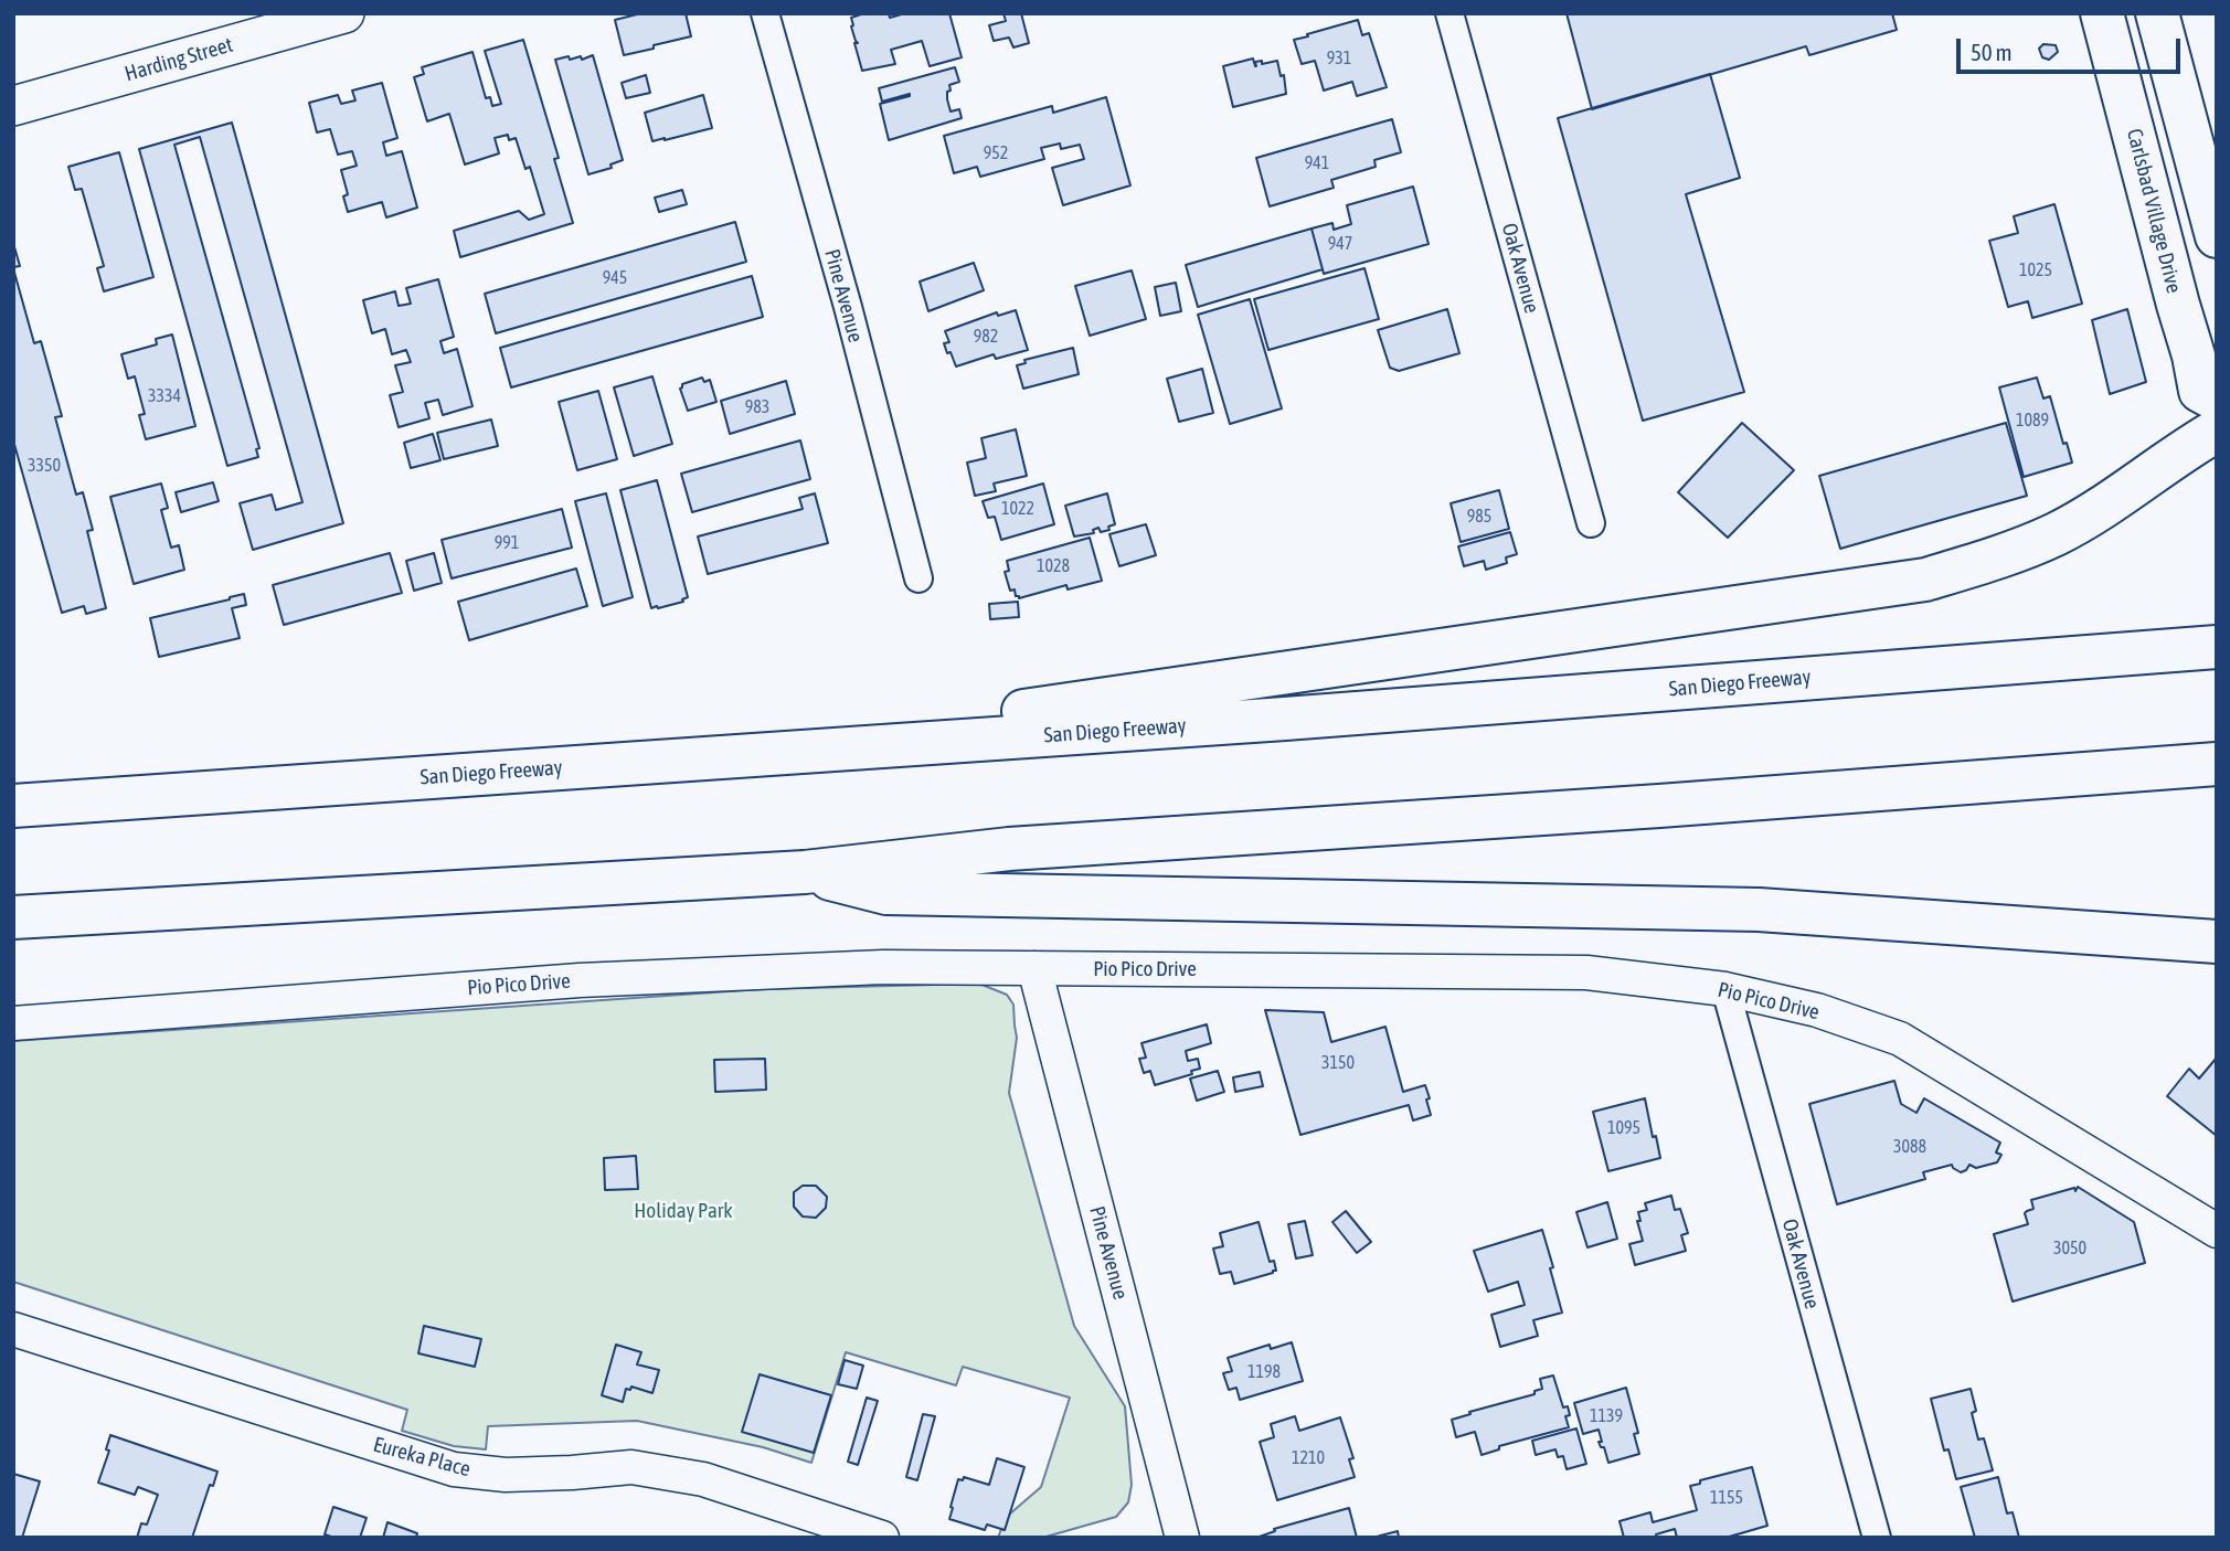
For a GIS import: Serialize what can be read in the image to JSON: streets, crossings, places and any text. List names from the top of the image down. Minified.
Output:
{"streets":{"main road":["Harding Street","Carlsbad Village Drive","San Diego Freeway"],"street":["Oak Avenue","Pine Avenue","Pio Pico Drive","Eureka Place"]},"crossings":[["Oak Avenue","Pio Pico Drive"],["Pine Avenue","Pio Pico Drive"]],"parks":["Holiday Park"],"house_numbers":["931","952","941","947","1025","945","982","3334","983","1089","3350","1022","985","991","1028","3150","1095","3088","3050","1198","1139","1210","1155"],"scale_bar":"50 m"}
